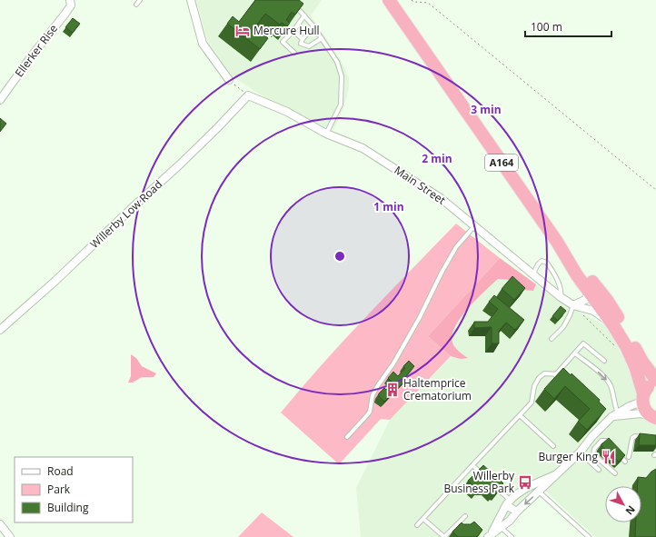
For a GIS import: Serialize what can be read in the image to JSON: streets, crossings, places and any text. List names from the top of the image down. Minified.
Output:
{"streets":{"highway":["A164"],"street":["Ellerker Rise","Main Street","Willerby Low Road"]},"crossings":[["A164","Main Street"],["Main Street","Willerby Low Road"]],"places":{"hotel":["Mercure Hull"],"building":["Haltemprice Crematorium"],"restaurant":["Burger King"],"bus stop":["Willerby Business Park"]},"legend":["Road","Park","Building"],"scale_bar":"100 m","north":"bottom right","rings":["3 min","2 min","1 min"]}
